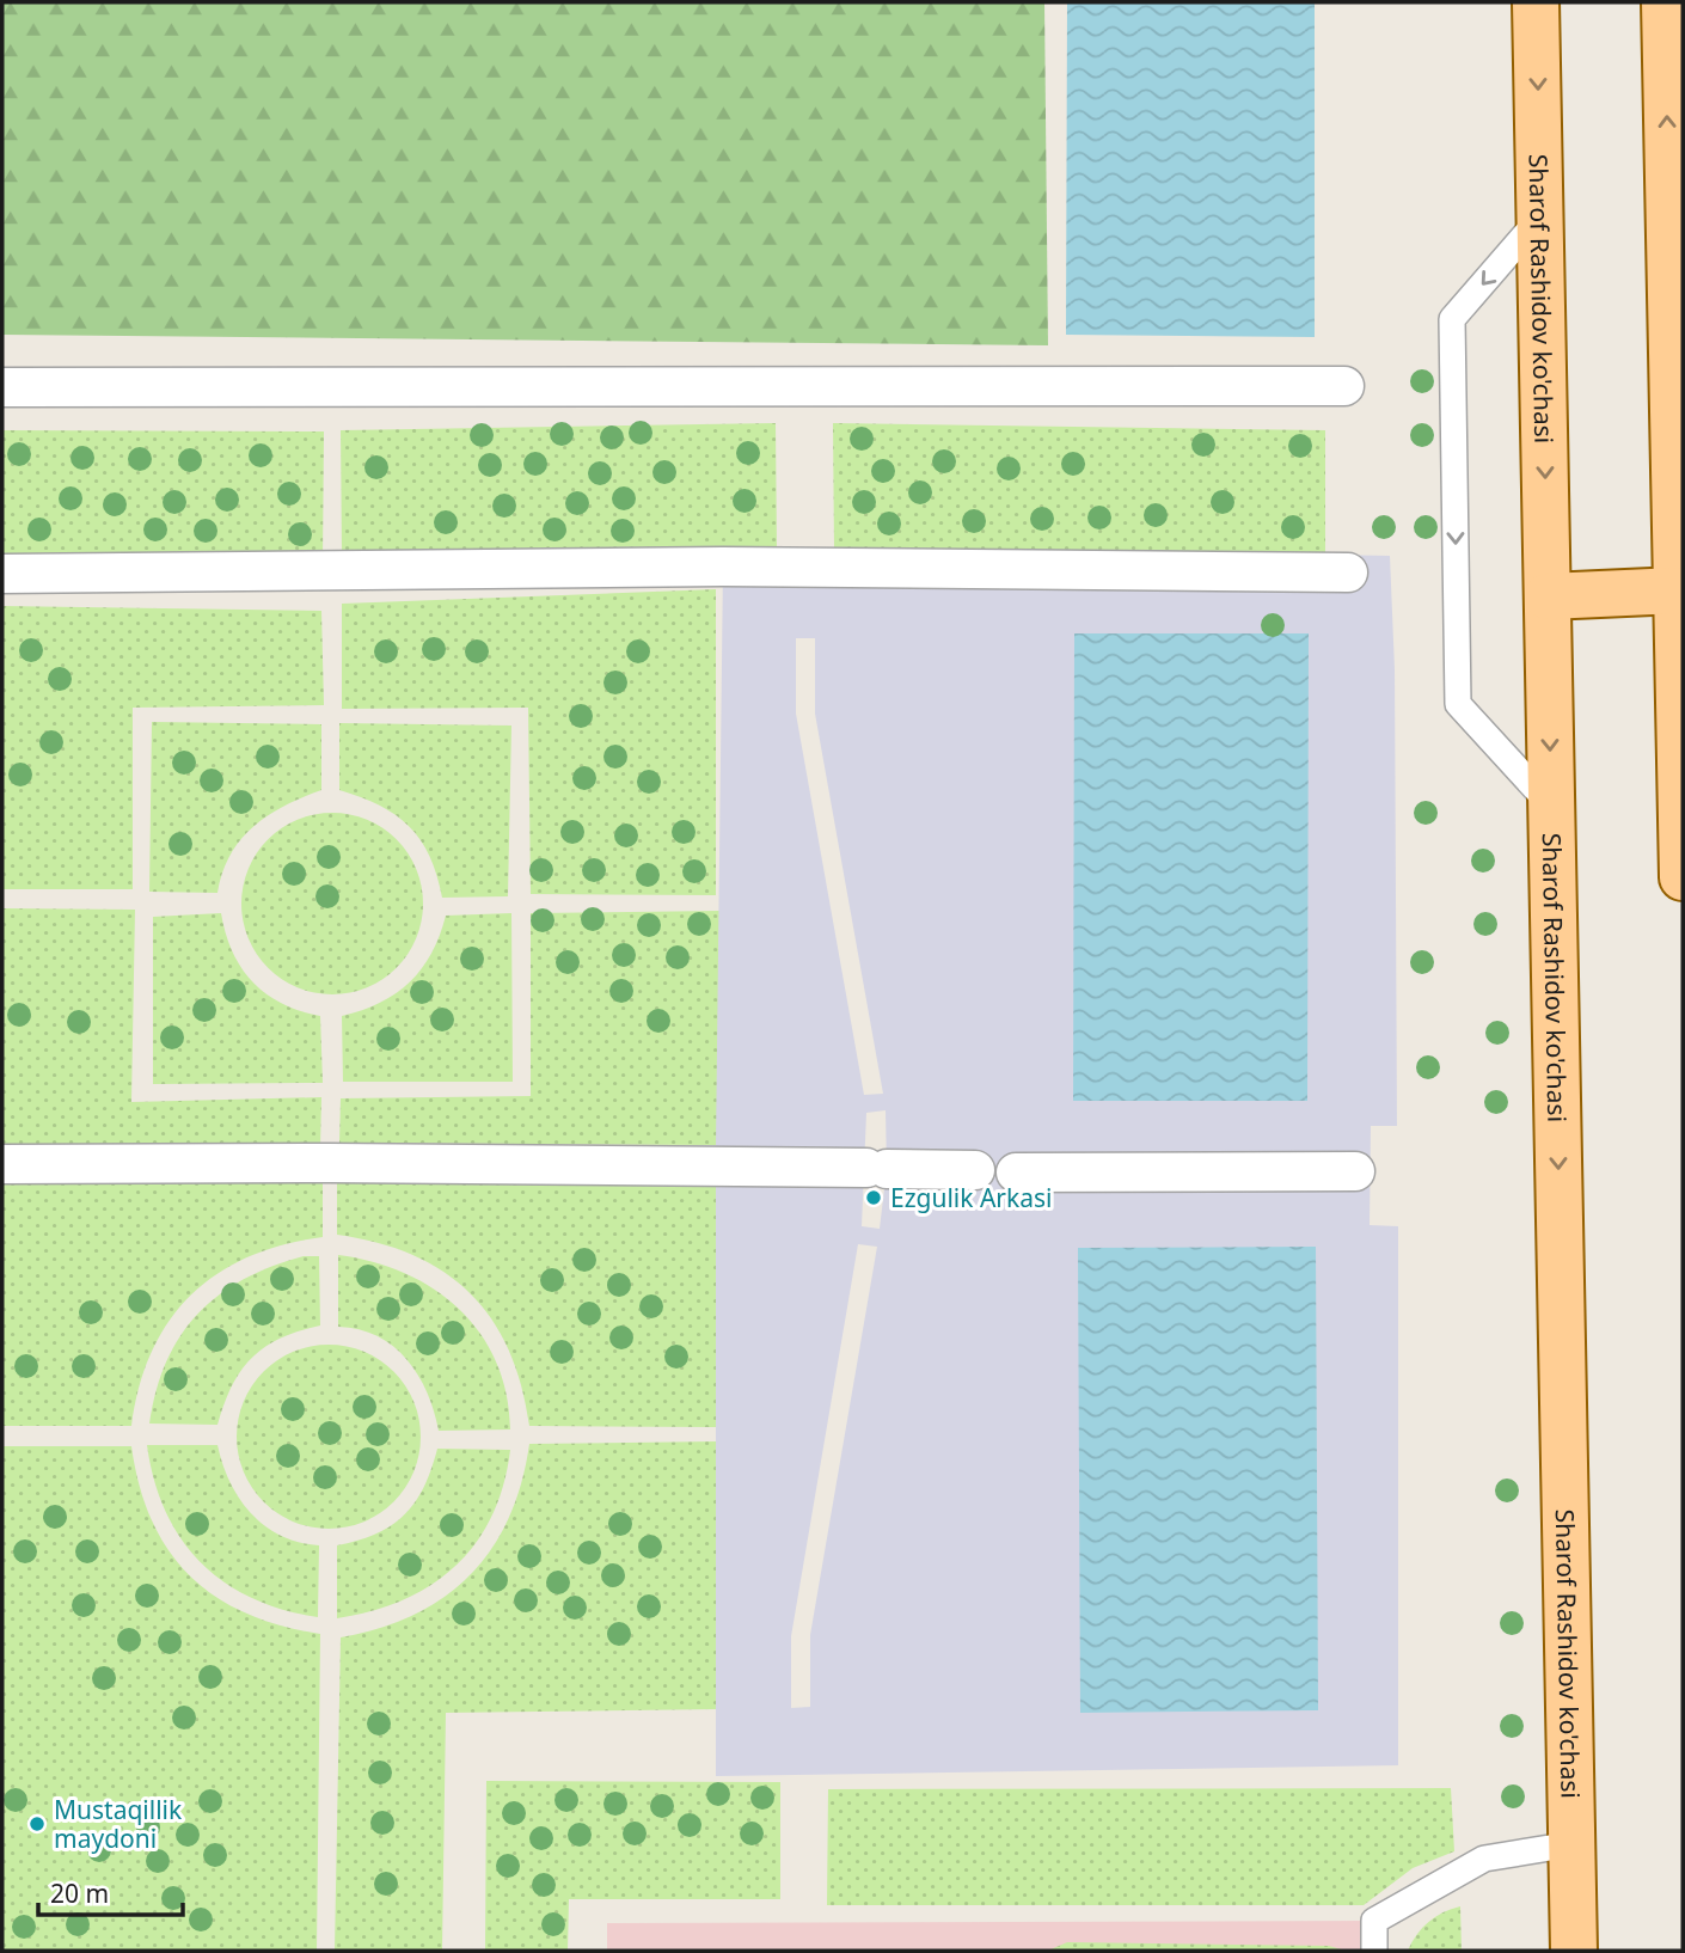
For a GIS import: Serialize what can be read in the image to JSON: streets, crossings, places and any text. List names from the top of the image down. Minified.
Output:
{"streets":{"main road":["Sharof Rashidov ko'chasi"]},"places":["Ezgulik Arkasi","Mustaqillik maydoni"],"scale_bar":"20 m"}
